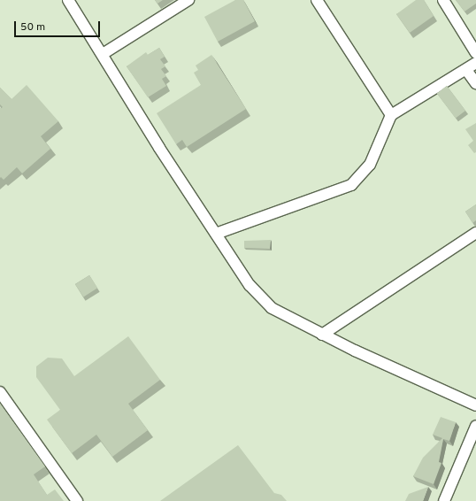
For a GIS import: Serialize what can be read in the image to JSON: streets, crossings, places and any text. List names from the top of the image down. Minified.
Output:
{"scale_bar":"50 m"}
